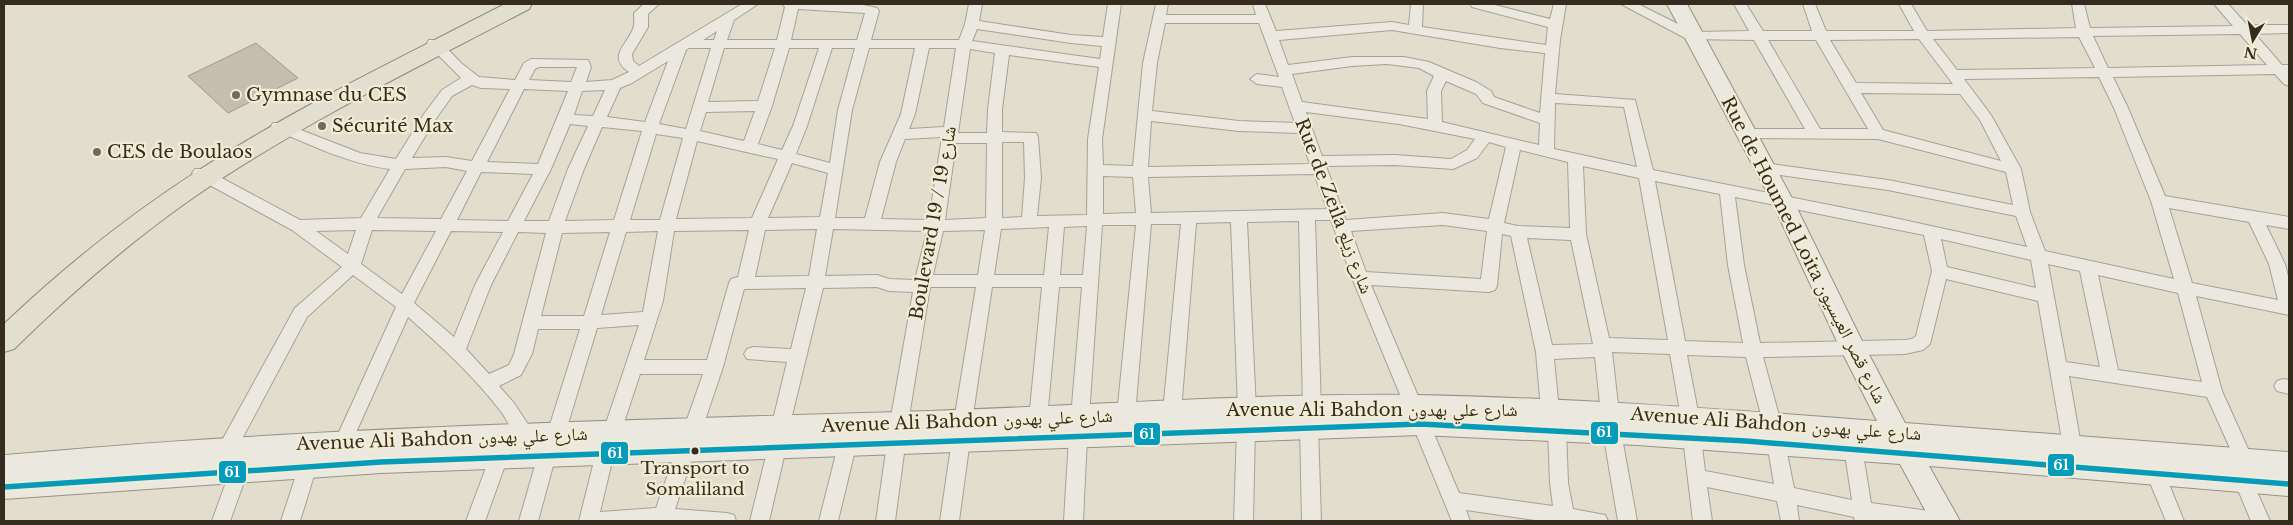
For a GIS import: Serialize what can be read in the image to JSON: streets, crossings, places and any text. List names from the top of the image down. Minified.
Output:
{"streets":{"main road":["Rue de Houmed Loita شارع قصر العيسيون","Avenue Ali Bahdon شارع علي بهدون"],"street":["Rue de Zeila شارع زيلع","Boulevard 19 / شارع 19"]},"crossings":[["Rue de Zeila شارع زيلع","Avenue Ali Bahdon شارع علي بهدون"],["Boulevard 19 / شارع 19","Avenue Ali Bahdon شارع علي بهدون"],["Rue de Houmed Loita شارع قصر العيسيون","Avenue Ali Bahdon شارع علي بهدون"]],"places":["Gymnase du CES","Sécurité Max","CES de Boulaos","Transport to Somaliland"],"lines":["transit line 61"],"north":"bottom"}
